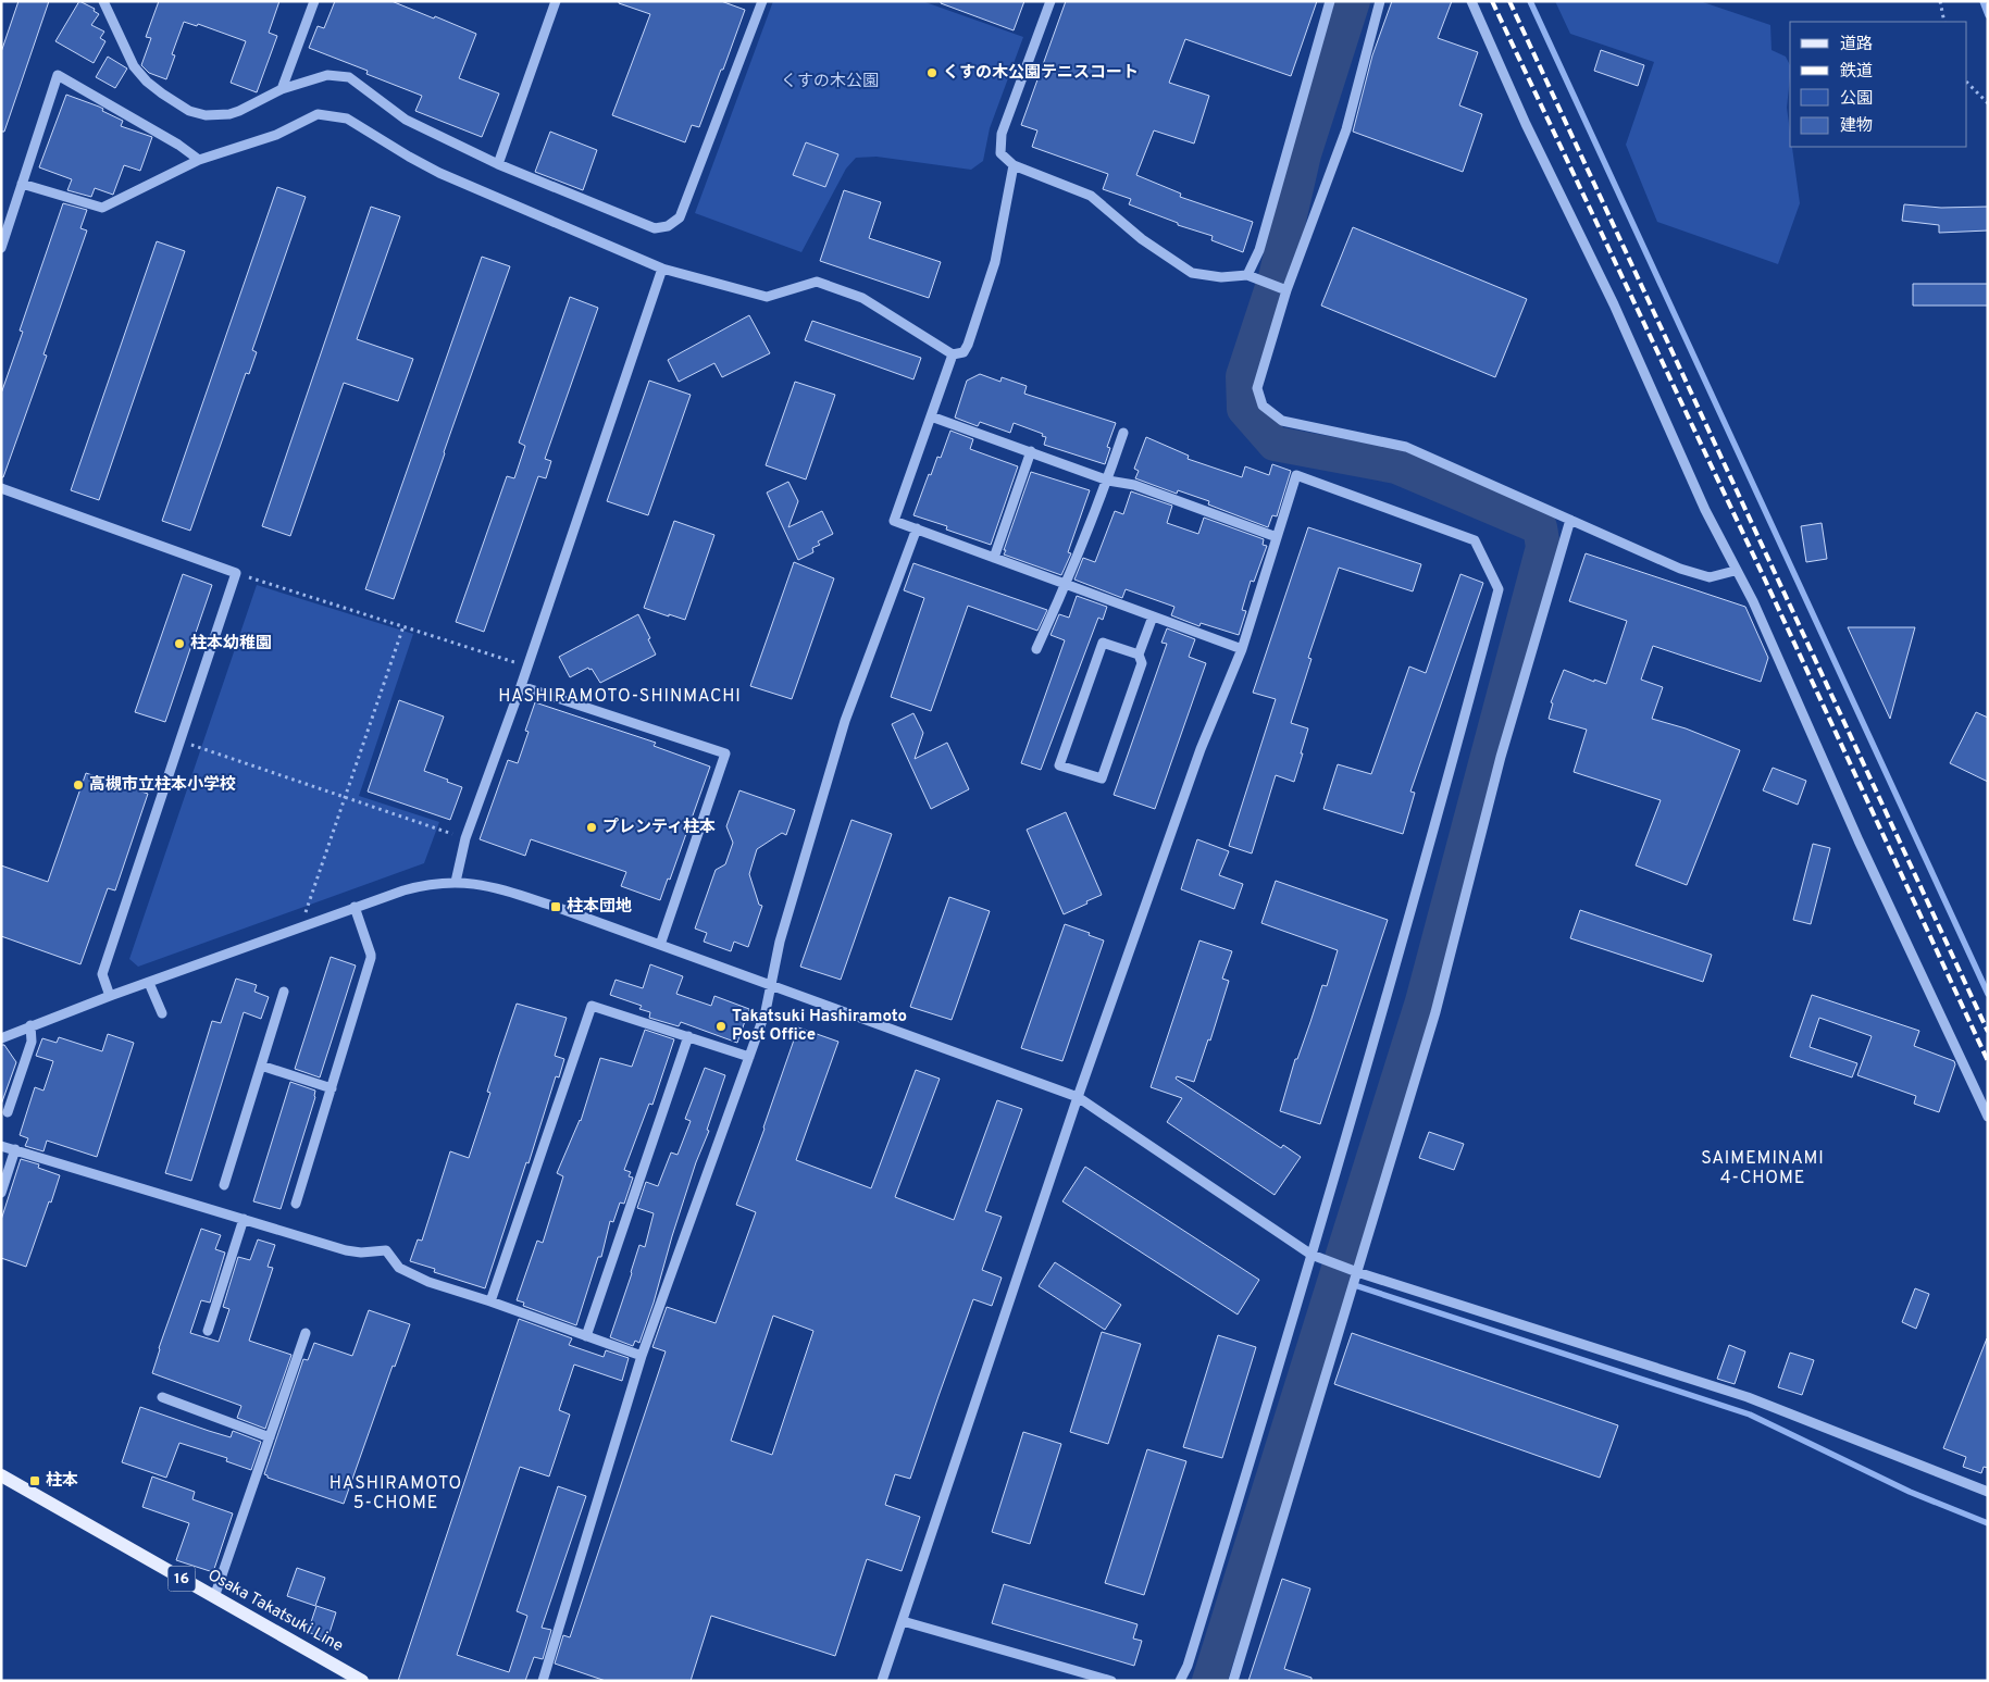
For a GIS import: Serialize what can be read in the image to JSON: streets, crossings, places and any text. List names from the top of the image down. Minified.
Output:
{"streets":{"main road":["16","Osaka Takatsuki Line"]},"districts":["HASHIRAMOTO-SHINMACHI","SAIMEMINAMI 4-CHOME","HASHIRAMOTO 5-CHOME"],"parks":["くすの木公園"],"places":{"other":["くすの木公園テニスコート","柱本幼稚園","高槻市立柱本小学校","プレンティ柱本","Takatsuki Hashiramoto Post Office"],"transit":["柱本団地","柱本"]},"legend":["道路","鉄道","公園","建物"]}
